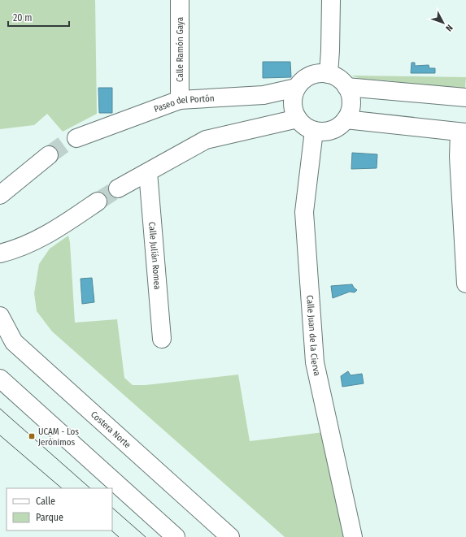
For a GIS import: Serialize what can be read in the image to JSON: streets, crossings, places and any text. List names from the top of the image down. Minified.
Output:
{"streets":{"street":["Calle Ramón Gaya","Paseo del Portón","Calle Julián Romea","Calle Juan de la Cierva","Costera Norte"]},"crossings":[["Calle Ramón Gaya","Paseo del Portón"],["Paseo del Portón","Calle Juan de la Cierva"]],"places":{"transit":["UCAM - Los Jerónimos"]},"legend":["Calle","Parque"],"scale_bar":"20 m","north":"bottom right"}
